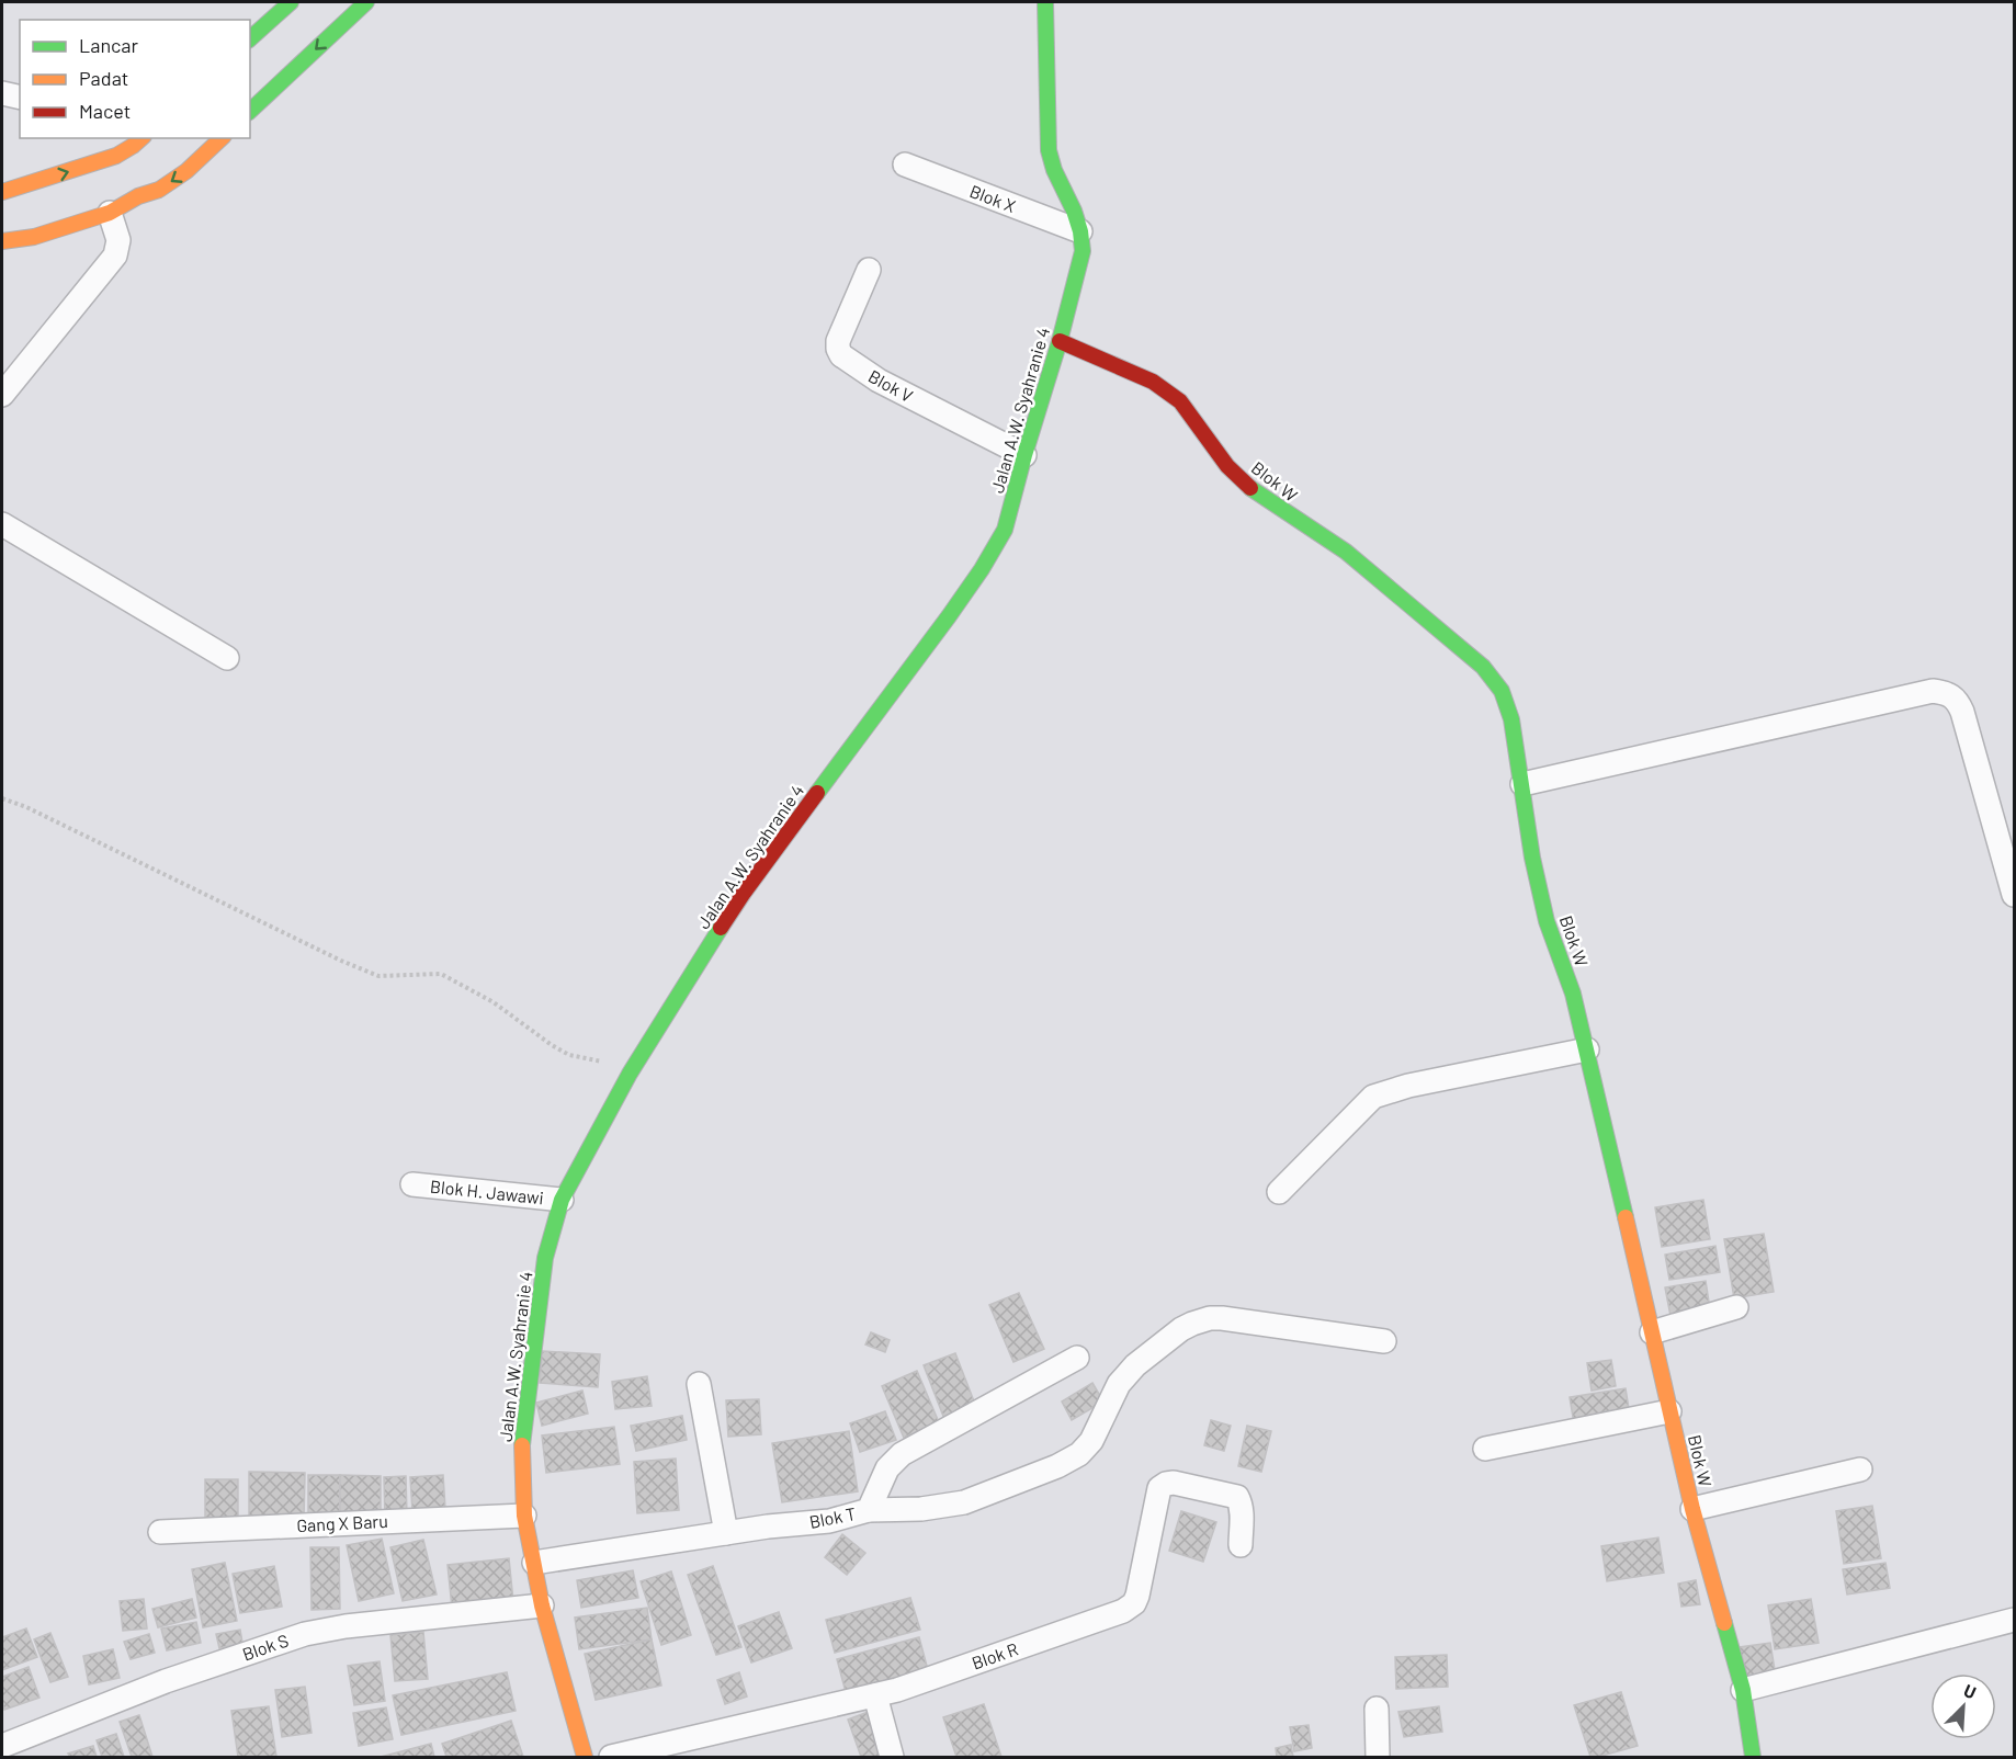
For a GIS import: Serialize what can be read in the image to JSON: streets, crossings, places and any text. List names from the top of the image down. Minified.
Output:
{"streets":{"street":["Blok X","Blok V","Jalan A.W. Syahranie 4","Blok W","Blok H. Jawawi","Blok T","Gang X Baru","Blok S","Blok R"]},"crossings":[["Blok X","Jalan A.W. Syahranie 4"],["Blok V","Jalan A.W. Syahranie 4"],["Jalan A.W. Syahranie 4","Blok W"],["Jalan A.W. Syahranie 4","Blok H. Jawawi"],["Jalan A.W. Syahranie 4","Blok T"],["Jalan A.W. Syahranie 4","Gang X Baru"],["Jalan A.W. Syahranie 4","Blok S"]],"legend":["Lancar","Padat","Macet"],"north":"top right"}
